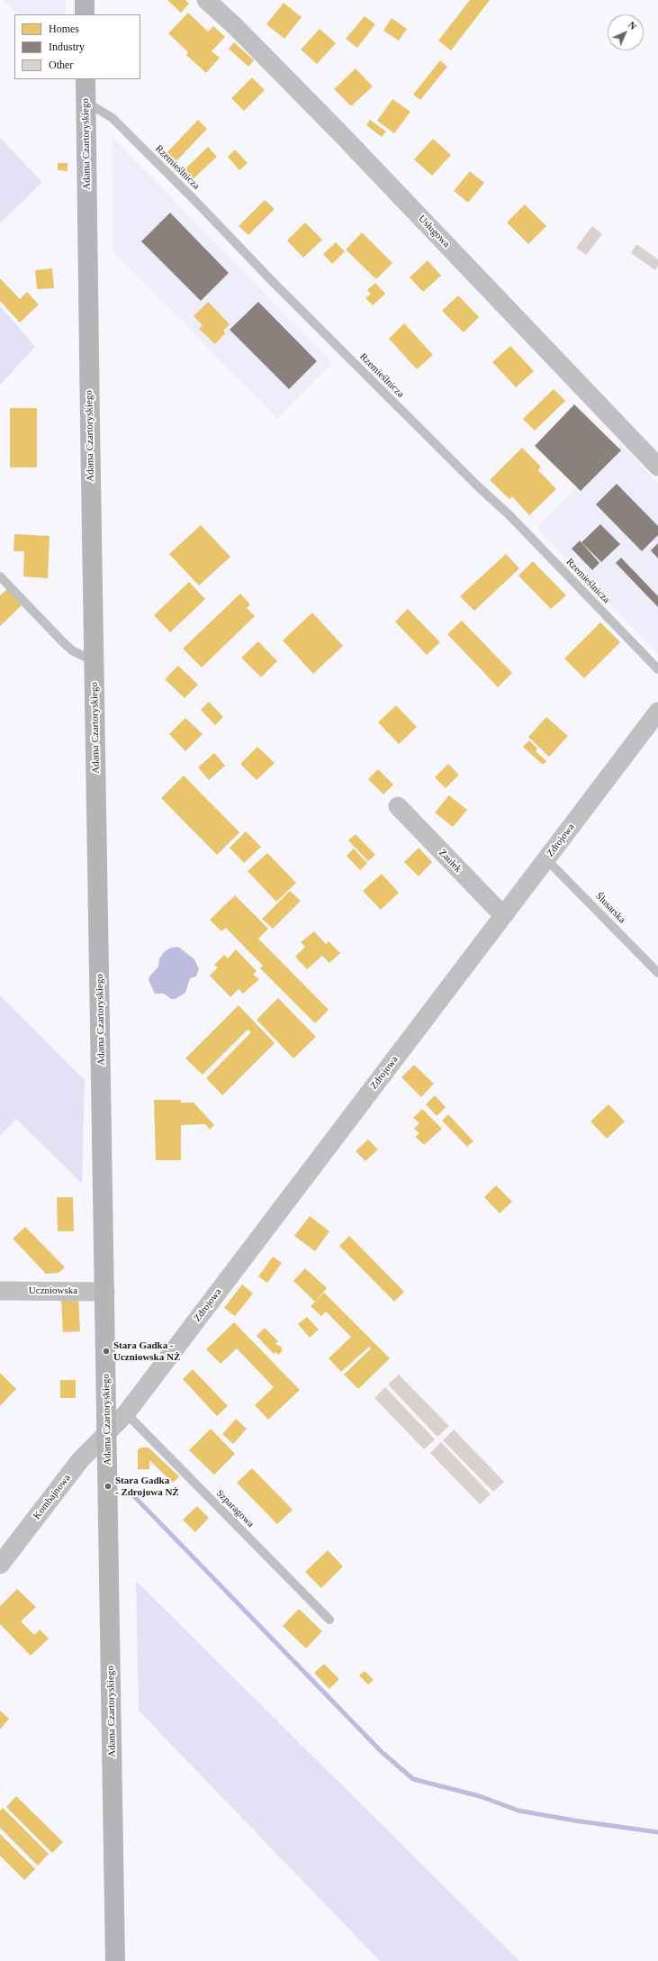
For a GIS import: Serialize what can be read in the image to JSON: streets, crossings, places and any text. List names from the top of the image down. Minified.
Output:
{"streets":{"street":["Adama Czartoryskiego","Usługowa","Zdrojowa","Zaułek","Uczniowska","Kombajnowa"],"lane":["Rzemieślnicza","Ślusarska","Szparagowa"]},"crossings":[["Adama Czartoryskiego","Rzemieślnicza"],["Adama Czartoryskiego","Zdrojowa"],["Adama Czartoryskiego","Uczniowska"],["Adama Czartoryskiego","Kombajnowa"],["Zdrojowa","Zaułek"],["Zdrojowa","Ślusarska"],["Zdrojowa","Kombajnowa"],["Zdrojowa","Szparagowa"]],"places":["Stara Gadka - Uczniowska NŻ","Stara Gadka - Zdrojowa NŻ"],"legend":["Homes","Industry","Other"],"north":"top right"}
